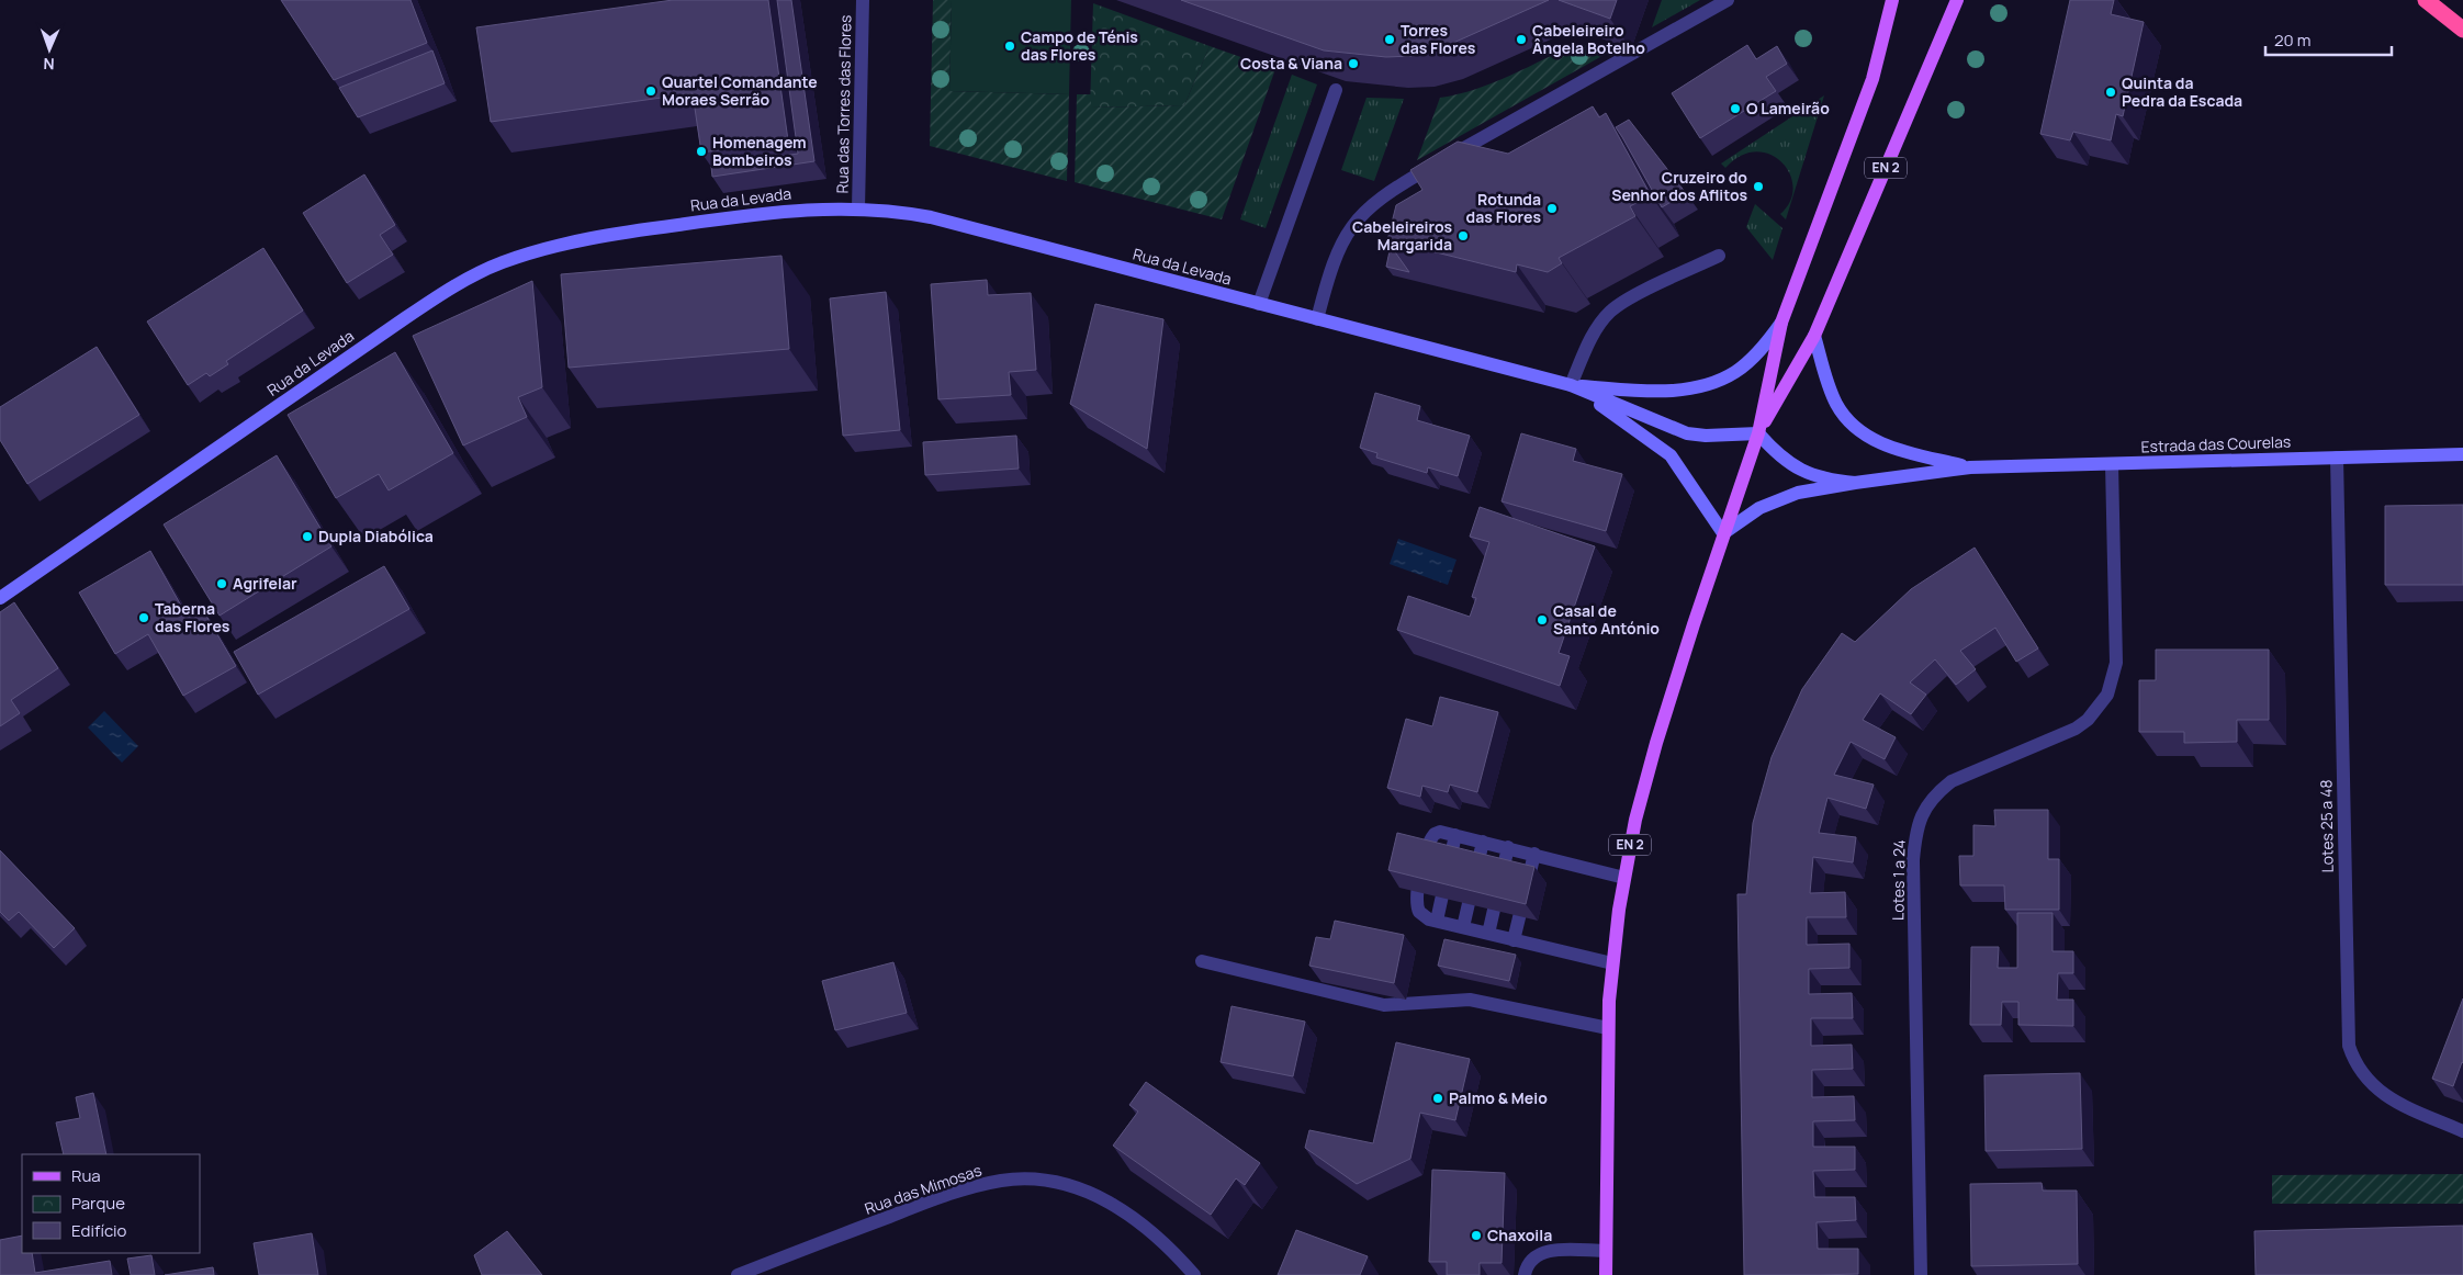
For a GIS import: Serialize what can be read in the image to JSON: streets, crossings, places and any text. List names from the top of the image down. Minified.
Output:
{"streets":{"main road":["EN 2"],"street":["Rua das Torres das Flores","Rua da Levada","Estrada das Courelas","Lotes 25 a 48","Lotes 1 a 24","Rua das Mimosas"]},"crossings":[["Rua das Torres das Flores","Rua da Levada"],["Estrada das Courelas","Lotes 25 a 48"],["Estrada das Courelas","Lotes 1 a 24"]],"places":["Torres das Flores","Cabeleireiro Ângela Botelho","Campo de Ténis das Flores","Costa & Viana","Quartel Comandante Moraes Serrão","Quinta da Pedra da Escada","O Lameirão","Homenagem Bombeiros","Cruzeiro do Senhor dos Aflitos","Rotunda das Flores","Cabeleireiros Margarida","Dupla Diabólica","Agrifelar","Taberna das Flores","Casal de Santo António","Palmo & Meio","Chaxoila"],"legend":["Rua","Parque","Edifício"],"scale_bar":"20 m","north":"bottom"}
